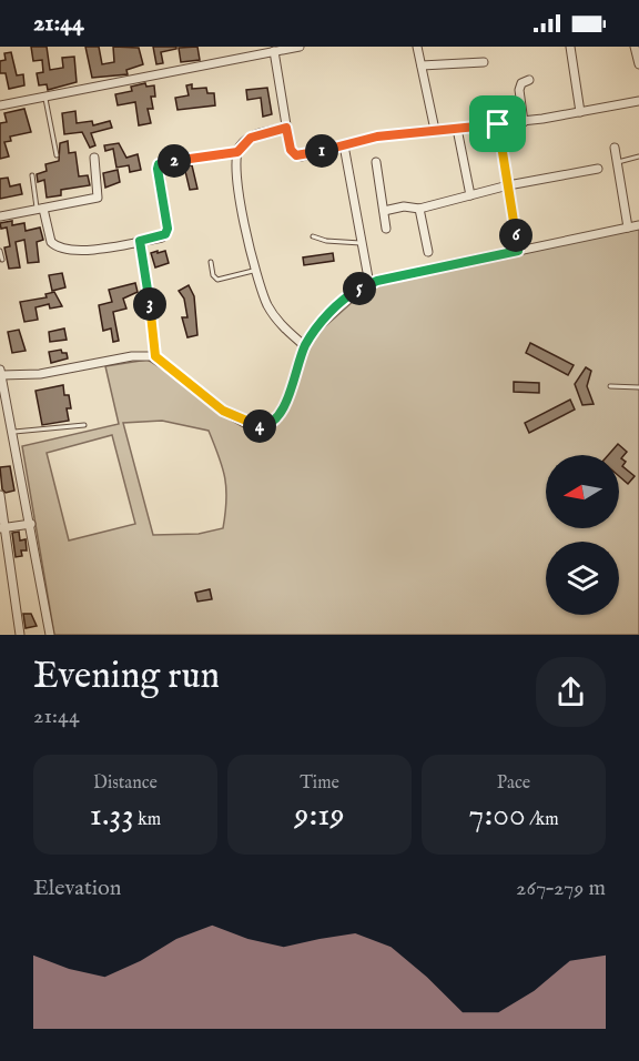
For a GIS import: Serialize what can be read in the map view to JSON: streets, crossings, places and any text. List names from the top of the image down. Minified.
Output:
{"north":"left","page":{"status":"21:44","pins":["1","2","6","5","3","4"],"heading":["Evening run","21:44"],"stats":[["Distance","1.33 km"],["Time","9:19"],["Pace","7:00 /km"]],"chart":["Elevation","267–279 m"]}}
